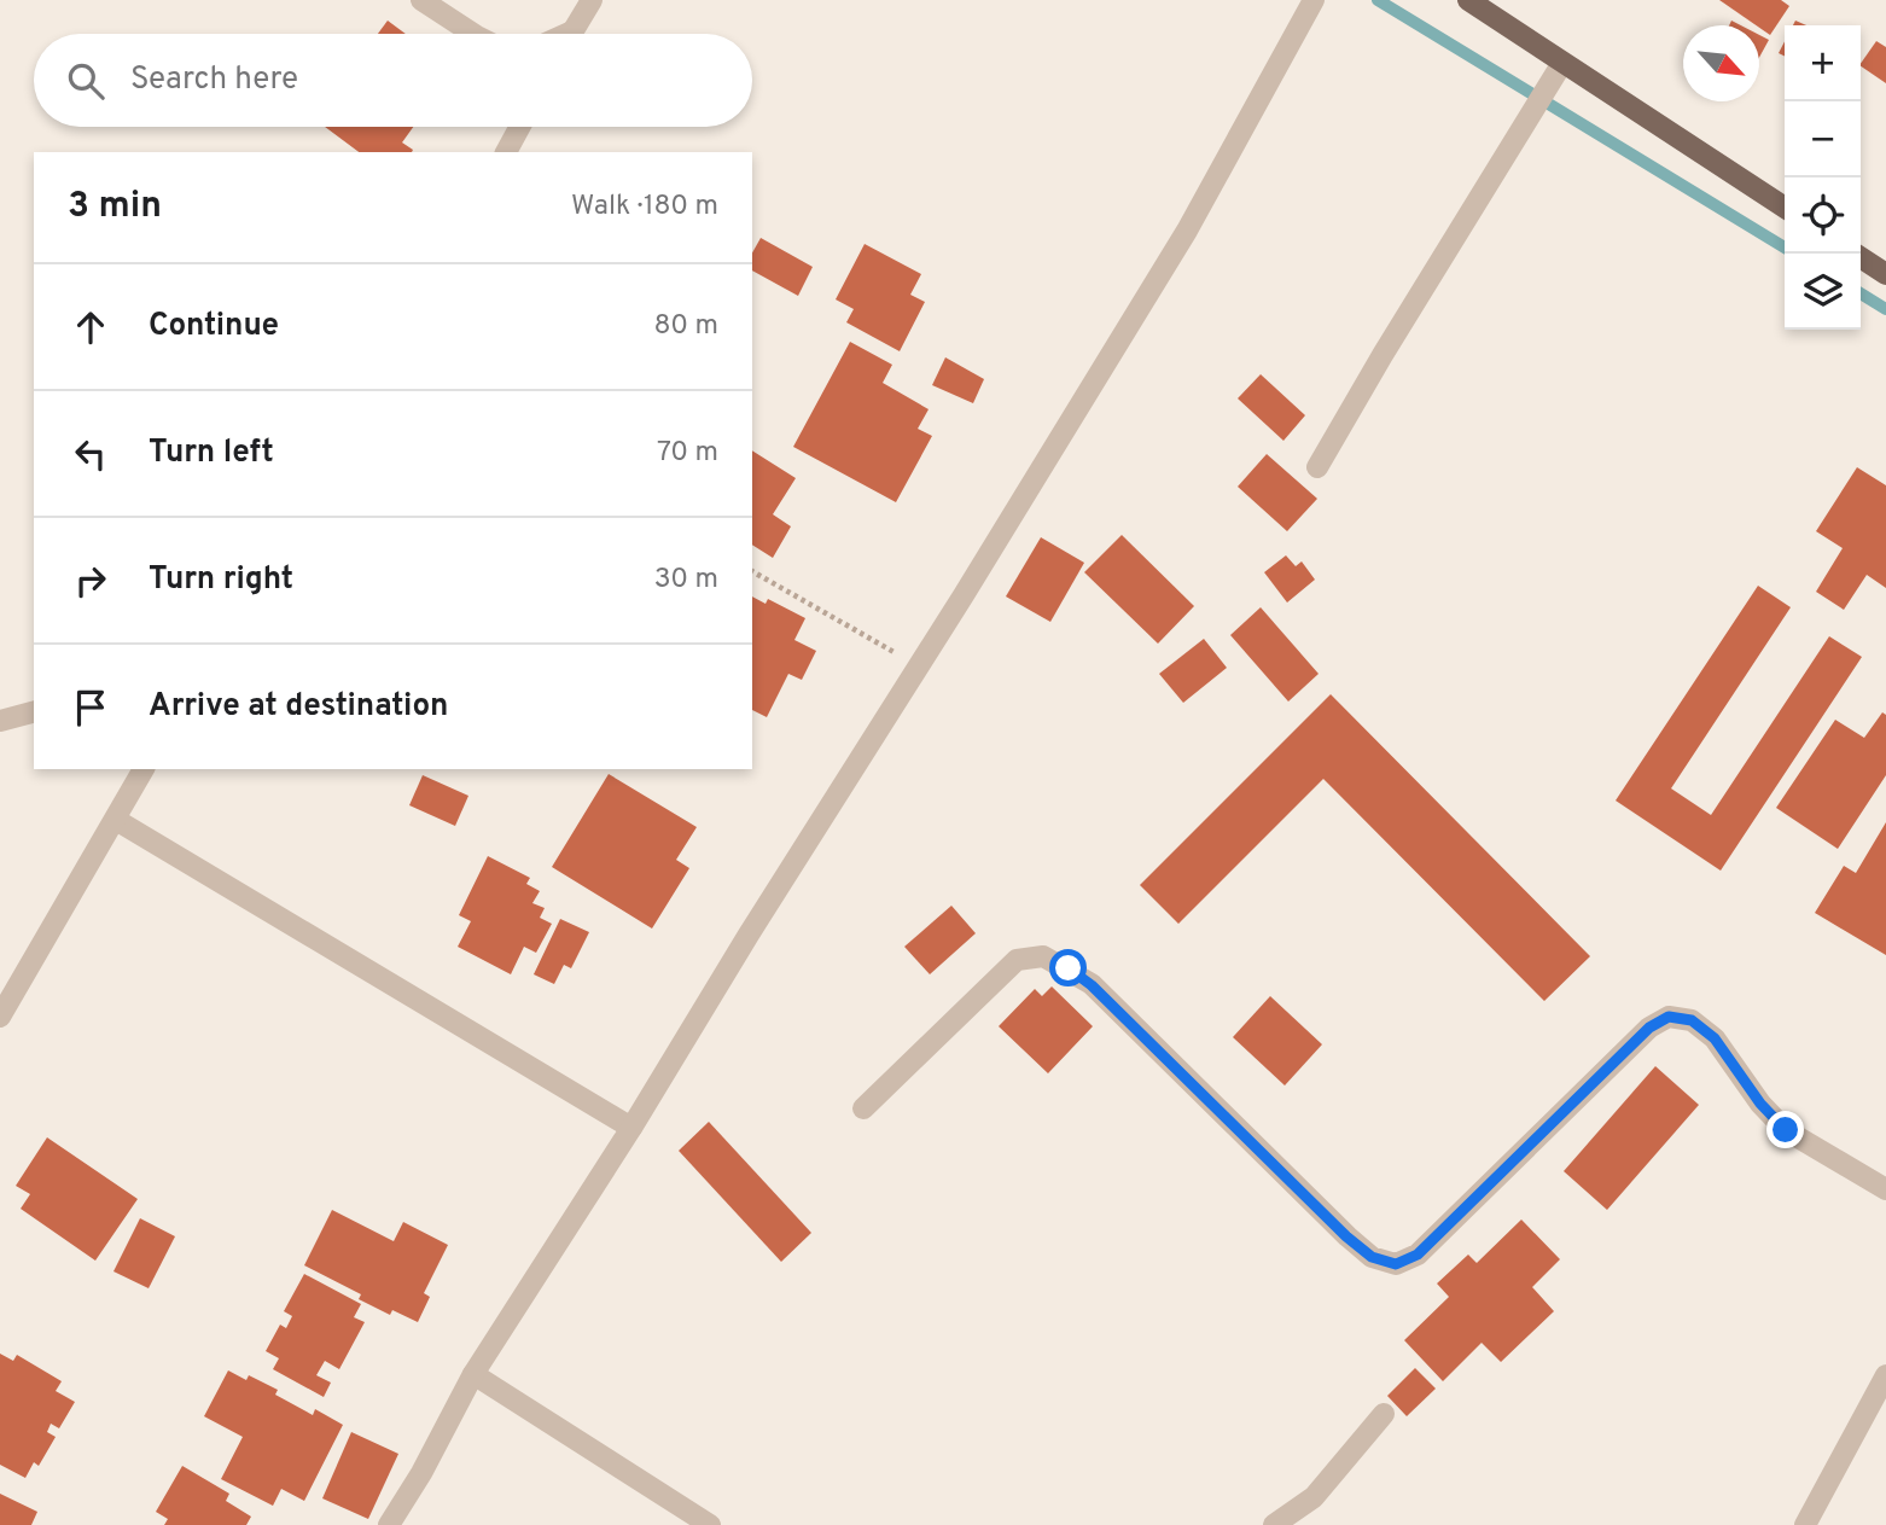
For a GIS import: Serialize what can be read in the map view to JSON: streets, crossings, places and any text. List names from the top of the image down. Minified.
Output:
{"north":"bottom right","page":{"map_buttons":["+","−"],"search":"Search here","heading":["3 min","Walk · 180 m"],"list":[["Continue","80 m"],["Turn left","70 m"],["Turn right","30 m"],"Arrive at destination"]}}
